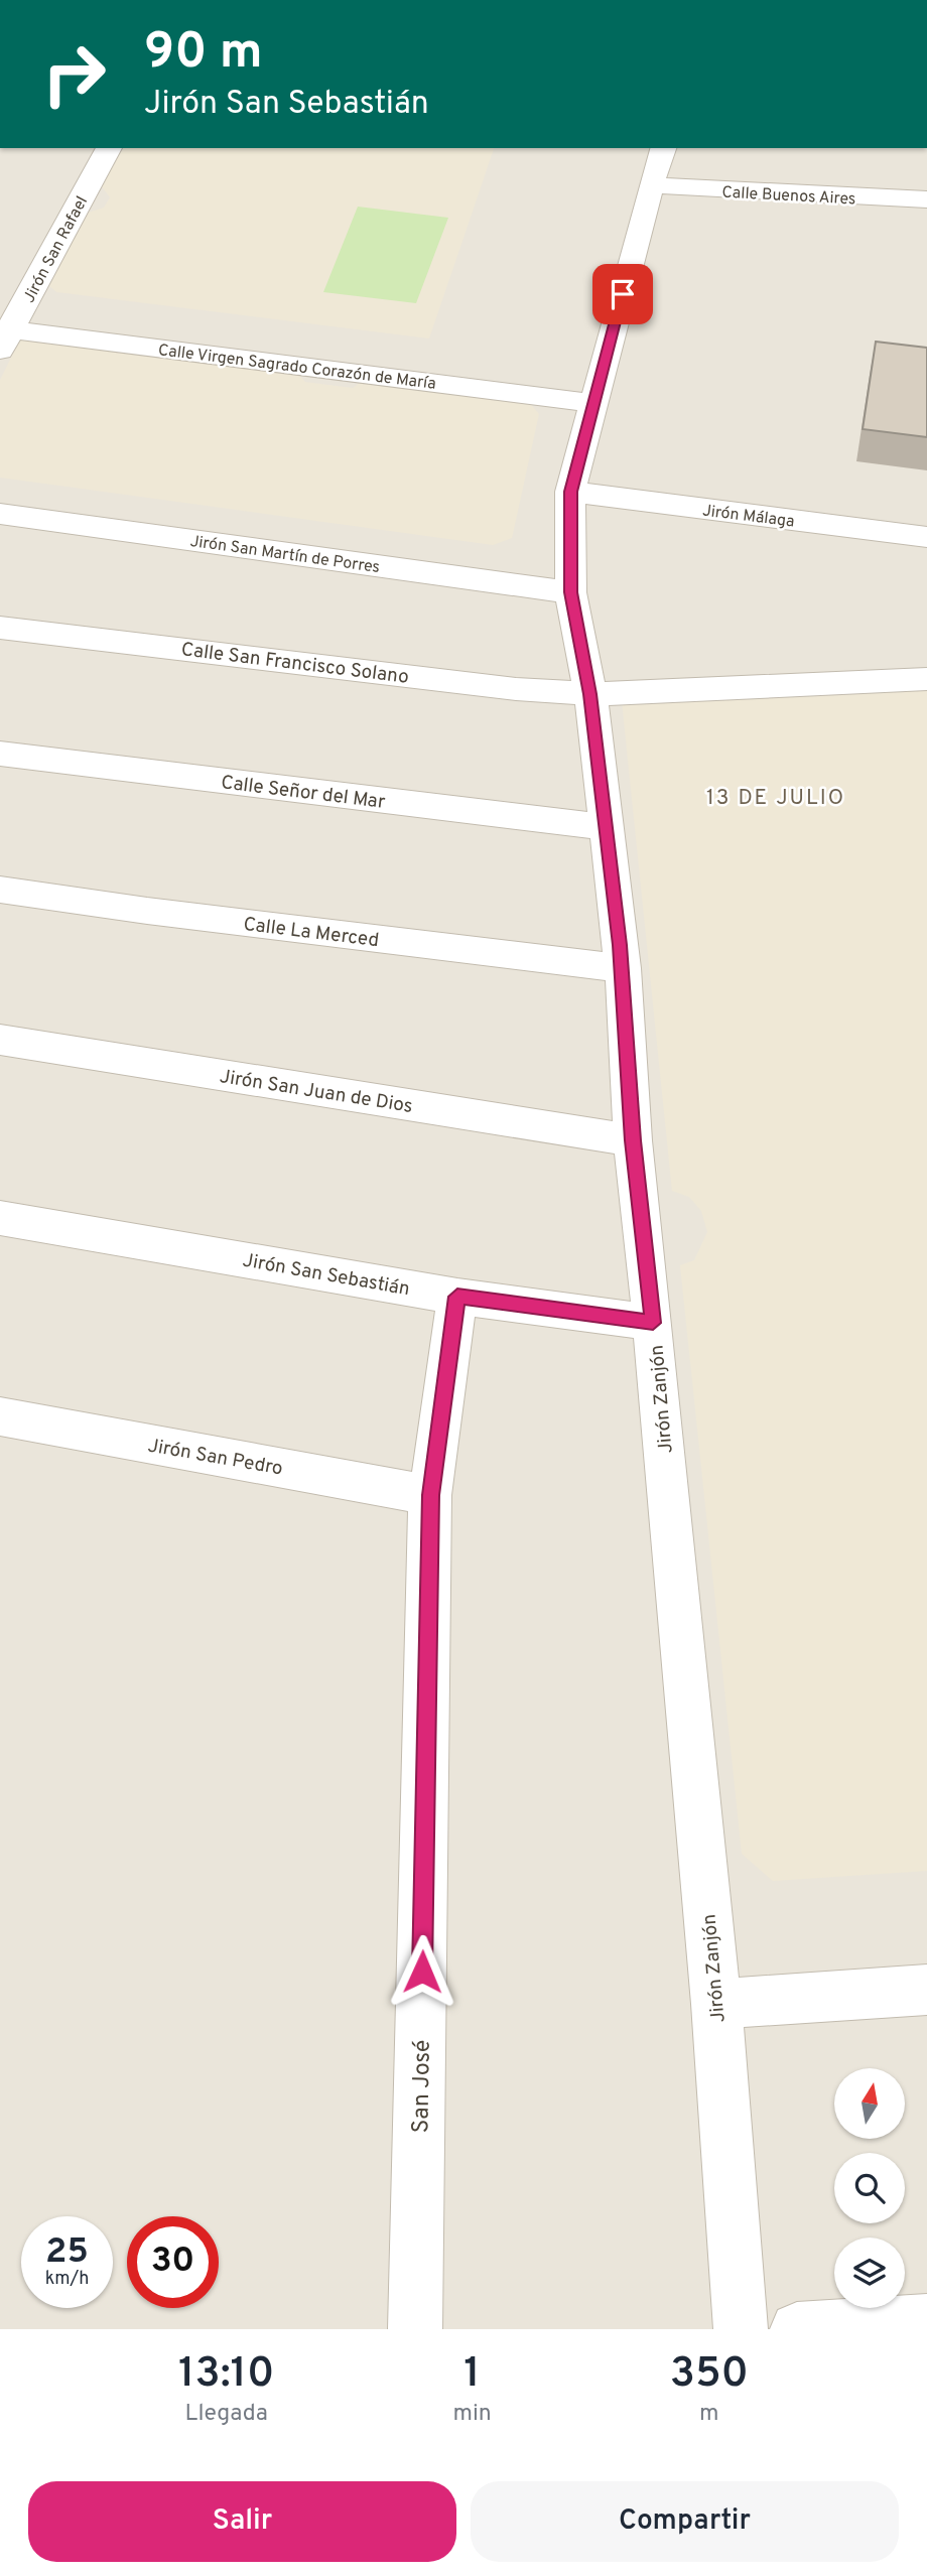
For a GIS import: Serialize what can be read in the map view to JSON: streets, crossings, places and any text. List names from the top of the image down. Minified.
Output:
{"streets":{"street":["Calle Buenos Aires","Jirón San Rafael","Calle Virgen Sagrado Corazón de María","Jirón Málaga","Jirón San Martín de Porres","Calle San Francisco Solano","Calle Señor del Mar","Calle La Merced","Jirón San Juan de Dios","Jirón San Sebastián","Jirón Zanjón","Jirón San Pedro","San José"]},"crossings":[["Calle Buenos Aires","Jirón Zanjón"],["Jirón San Rafael","Calle Virgen Sagrado Corazón de María"],["Calle Virgen Sagrado Corazón de María","Jirón Zanjón"],["Jirón Málaga","Jirón Zanjón"],["Jirón San Martín de Porres","Jirón Zanjón"],["Calle San Francisco Solano","Jirón Zanjón"],["Calle Señor del Mar","Jirón Zanjón"],["Calle La Merced","Jirón Zanjón"],["Jirón San Juan de Dios","Jirón Zanjón"],["Jirón San Sebastián","Jirón Zanjón"],["Jirón San Sebastián","San José"],["Jirón San Pedro","San José"]],"districts":["13 DE JULIO"],"north":"top","page":{"turn":["90 m","Jirón San Sebastián"],"speed":"25 km/h","limit":"30","eta":["13:10","Llegada","1","min","350","m"],"buttons":["Salir","Compartir"]}}
